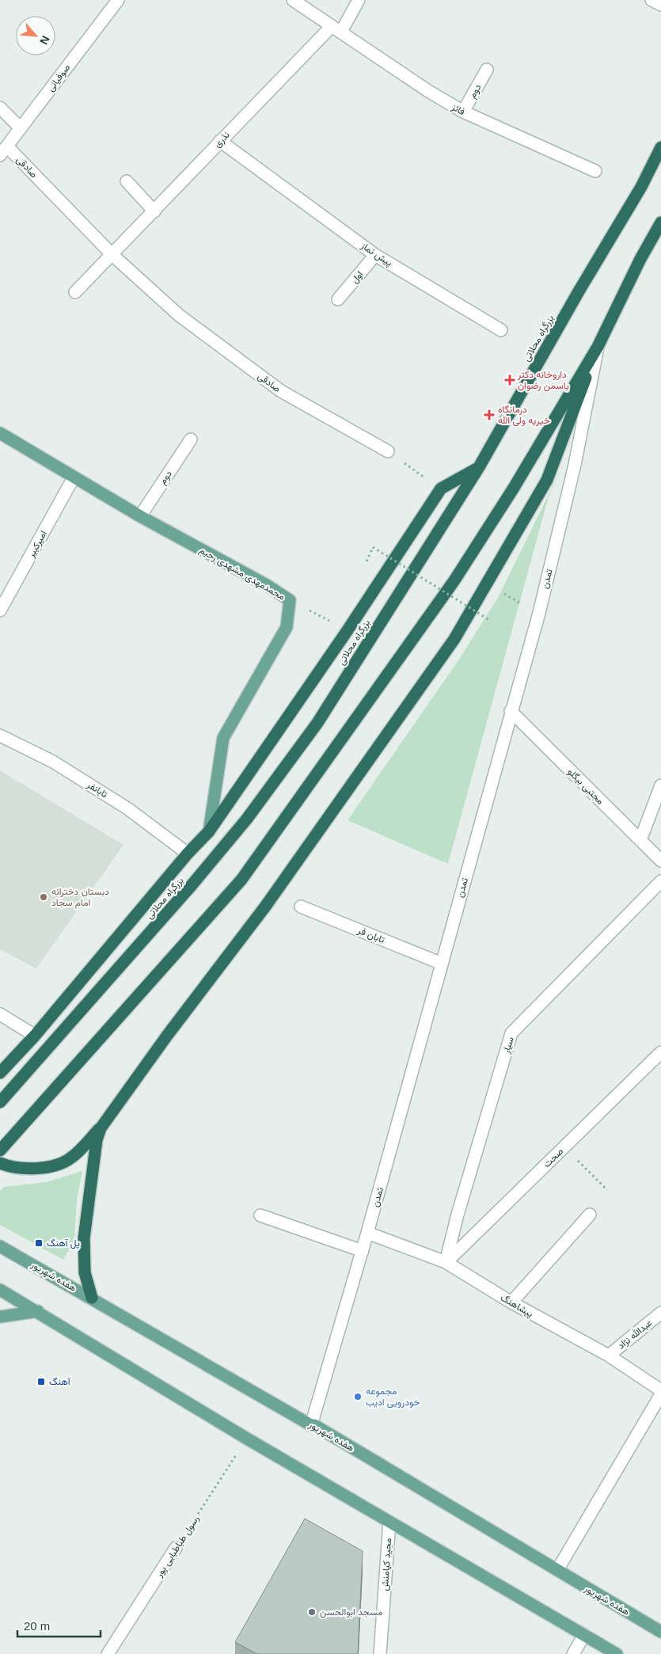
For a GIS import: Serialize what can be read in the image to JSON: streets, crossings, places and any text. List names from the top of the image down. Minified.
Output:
{"streets":{"highway":["بزرگراه محلاتی"],"main road":["محمدمهدی مشهدی رحیم","هفده شهریور"],"street":["صوفیانی","دوم","فائز","نذری","صادقی","پیش نماز","اول","امیرکبیر","تمدن","مجتبی بیگلو","تابانفر","تابان فر","سیار","صحت","پیشاهنگ","عبدالله نژاد","رسول طباطبایی پور","مجید کیامنش"]},"crossings":[["صوفیانی","صادقی"],["دوم","فائز"],["دوم","محمدمهدی مشهدی رحیم"],["فائز","نذری"],["نذری","صادقی"],["نذری","پیش نماز"],["پیش نماز","اول"],["امیرکبیر","محمدمهدی مشهدی رحیم"],["تمدن","مجتبی بیگلو"],["تمدن","تابان فر"],["تمدن","هفده شهریور"],["تمدن","پیشاهنگ"],["سیار","صحت"],["سیار","پیشاهنگ"],["صحت","پیشاهنگ"],["پیشاهنگ","عبدالله نژاد"]],"places":{"health":["داروخانه دکتر یاسمن رضوان","درمانگاه خیریه ولی الله"],"other":["دبستان دخترانه امام سجاد","مجموعه خودرویی ادیب","مسجد ابوالحسن"],"transit":["پل آهنگ","آهنگ"]},"scale_bar":"20 m","north":"bottom right"}
